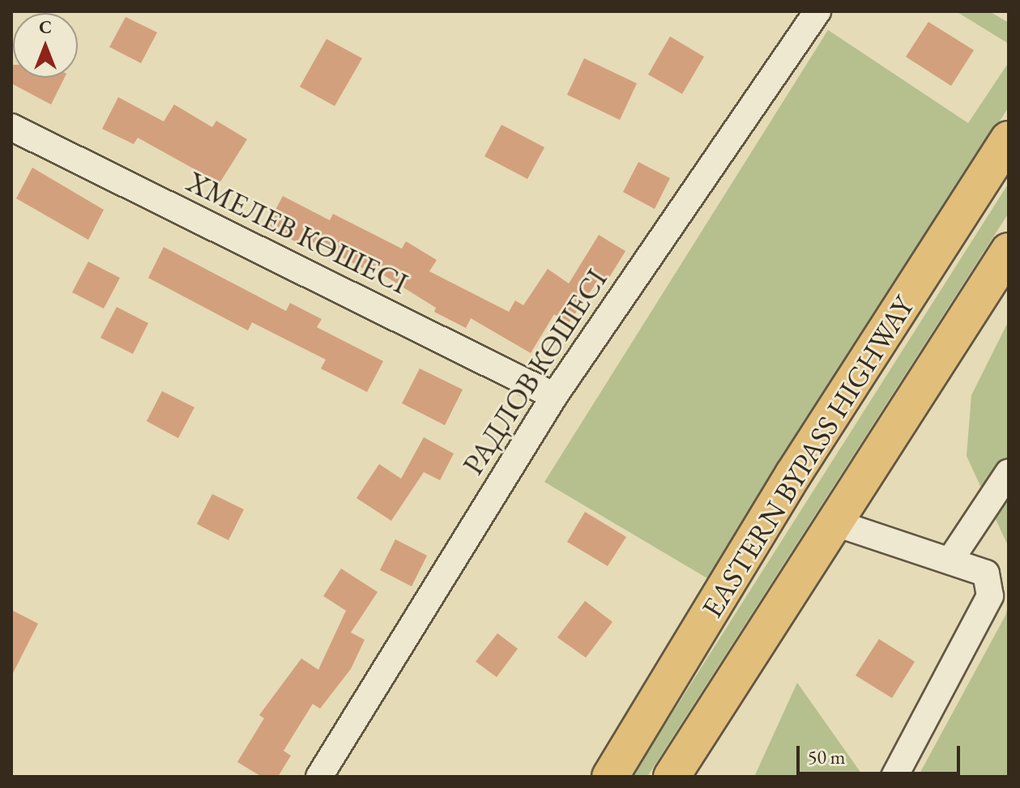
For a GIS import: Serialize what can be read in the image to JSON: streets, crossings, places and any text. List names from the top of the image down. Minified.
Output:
{"streets":{"main road":["EASTERN BYPASS HIGHWAY"],"street":["ХМЕЛЕВ КӨШЕСІ","РАДЛОВ КӨШЕСІ"]},"crossings":[["ХМЕЛЕВ КӨШЕСІ","РАДЛОВ КӨШЕСІ"]],"scale_bar":"50 m","north":"top"}
